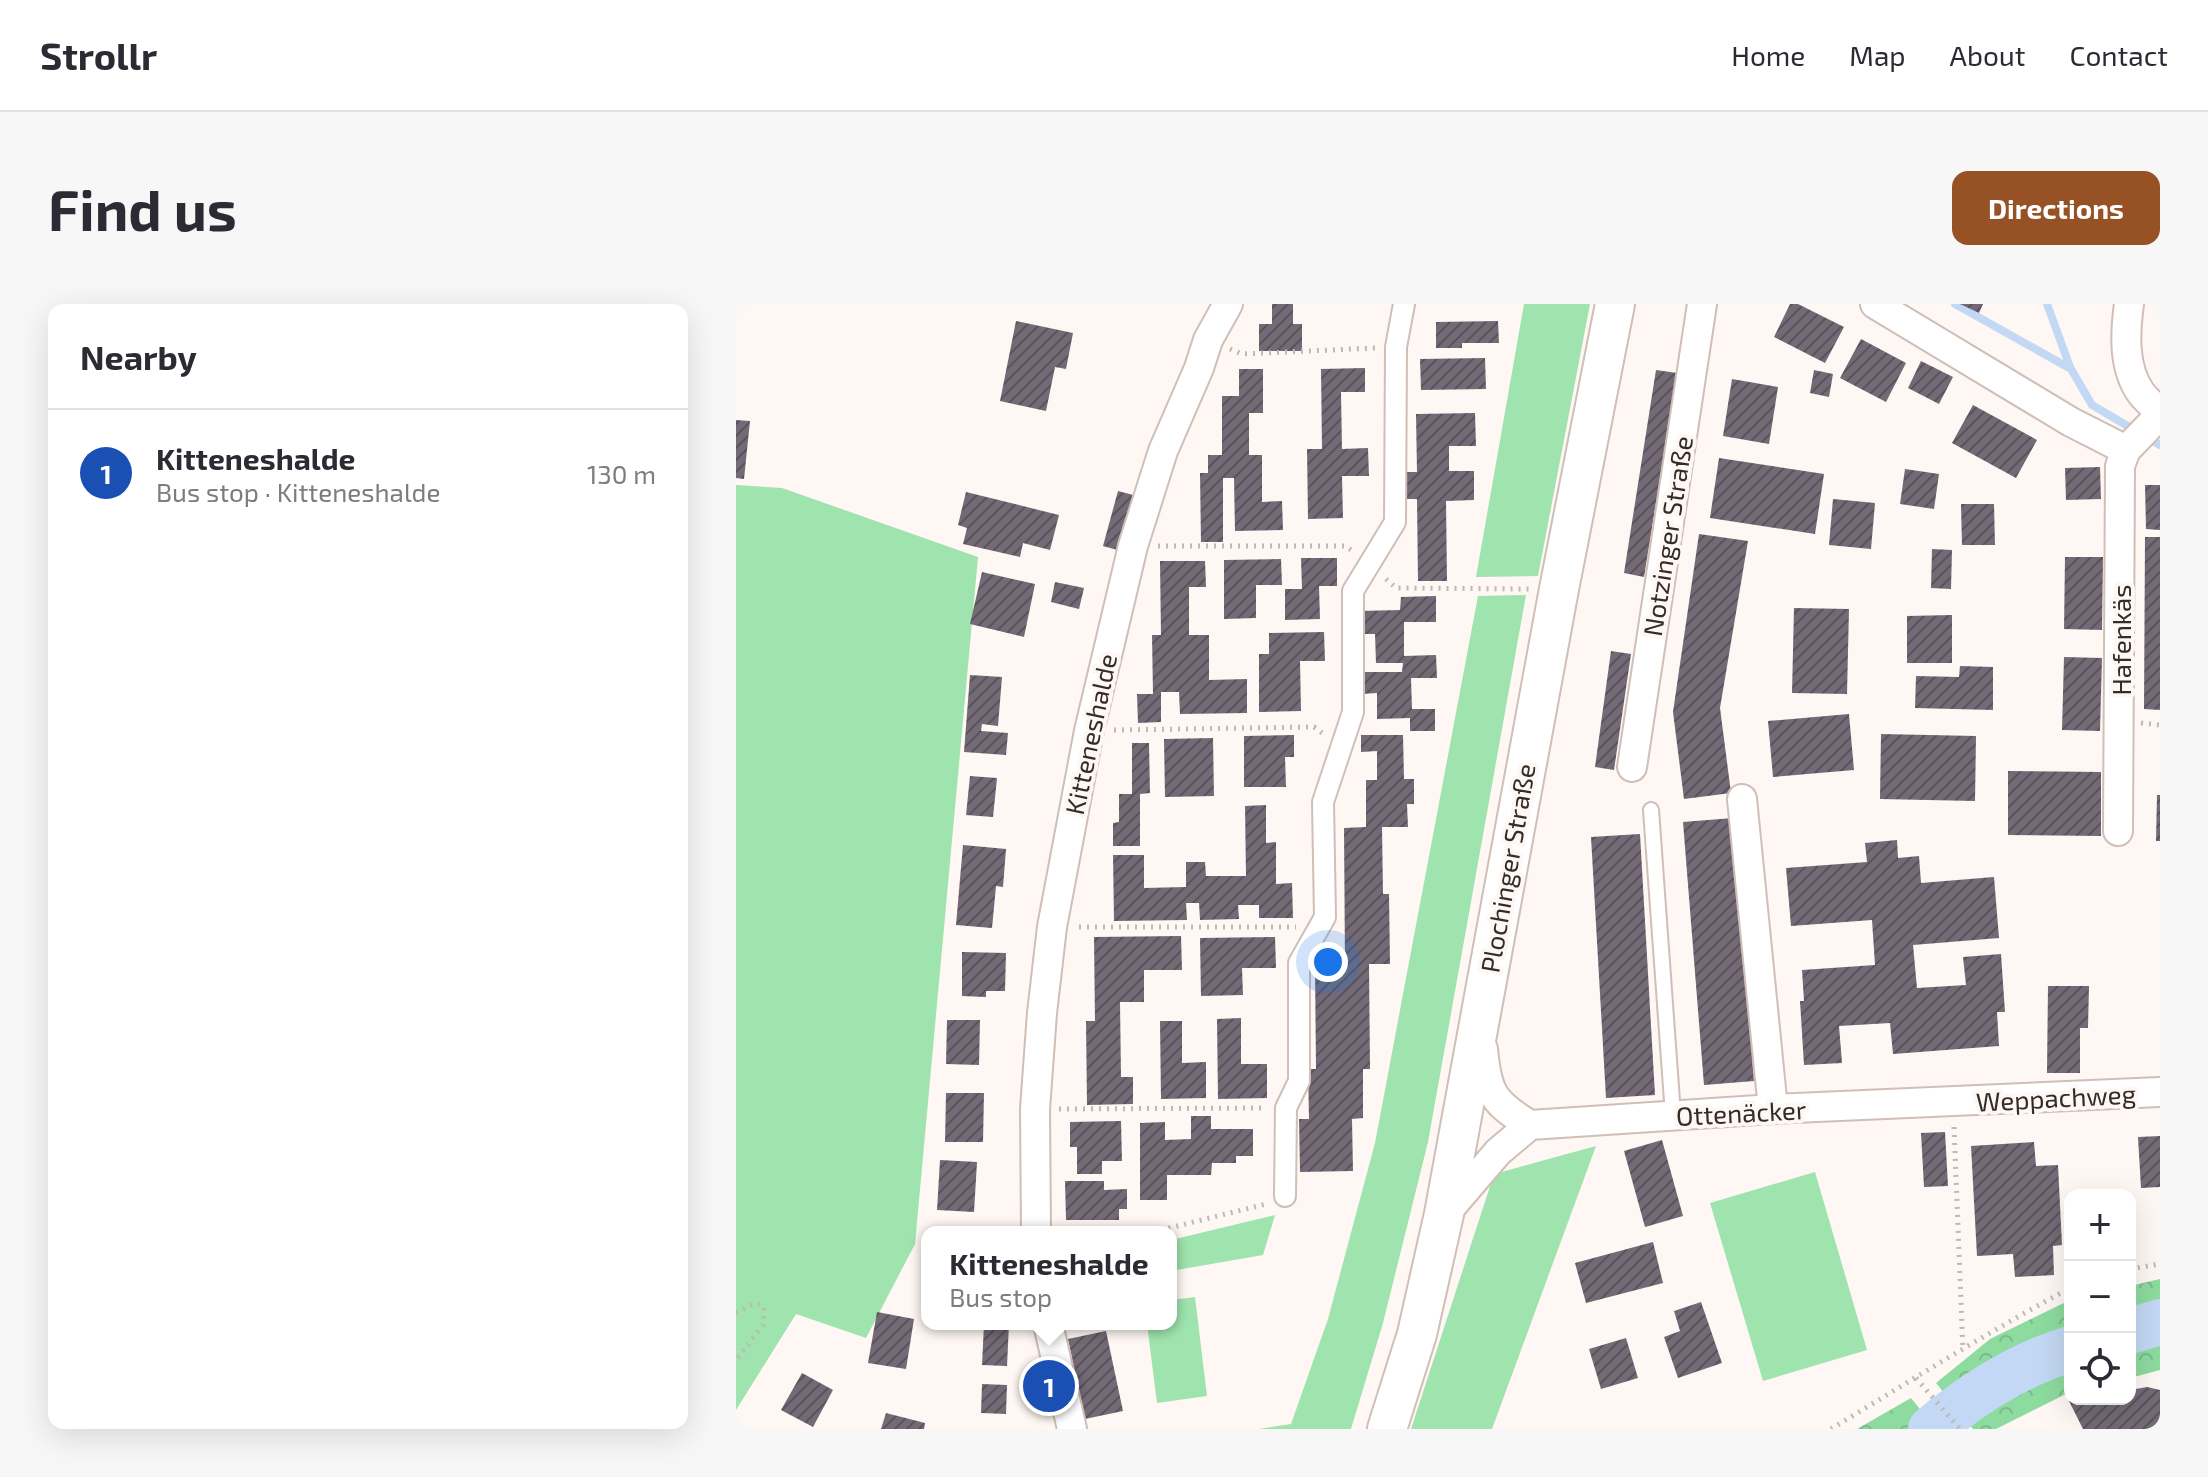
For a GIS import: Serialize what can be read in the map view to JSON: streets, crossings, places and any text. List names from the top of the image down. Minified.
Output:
{"streets":{"main road":["Plochinger Straße"],"street":["Notzinger Straße","Hafenkäs","Kitteneshalde","Weppachweg","Ottenäcker"]},"crossings":[["Weppachweg","Ottenäcker"]],"page":{"header":"Strollr","nav":["Home","Map","About","Contact"],"buttons":"Directions","title":"Find us","heading":"Nearby","list":[{"mark":"1","name":"Kitteneshalde","note":"Bus stop · Kitteneshalde","value":"130 m"}],"map_buttons":["+","−"],"popup":["Kitteneshalde","Bus stop"],"pins":"1"}}
